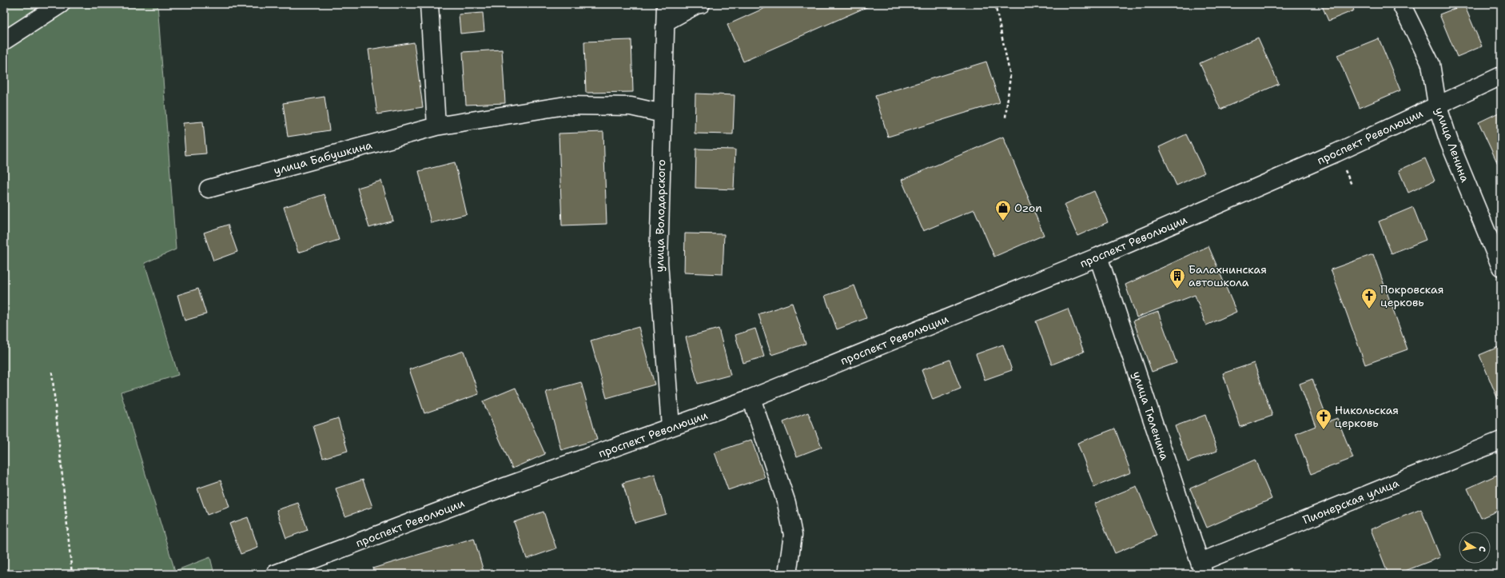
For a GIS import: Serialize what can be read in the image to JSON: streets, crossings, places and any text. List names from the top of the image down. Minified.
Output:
{"streets":{"street":["проспект Революции","улица Ленина","улица Бабушкина","улица Володарского","улица Тюленина","Пионерская улица"]},"crossings":[["проспект Революции","улица Ленина"],["проспект Революции","улица Володарского"],["проспект Революции","улица Тюленина"],["улица Бабушкина","улица Володарского"],["улица Тюленина","Пионерская улица"]],"places":{"shop":["Ozon"],"building":["Балахнинская автошкола"],"church":["Покровская церковь","Никольская церковь"]},"north":"right"}
